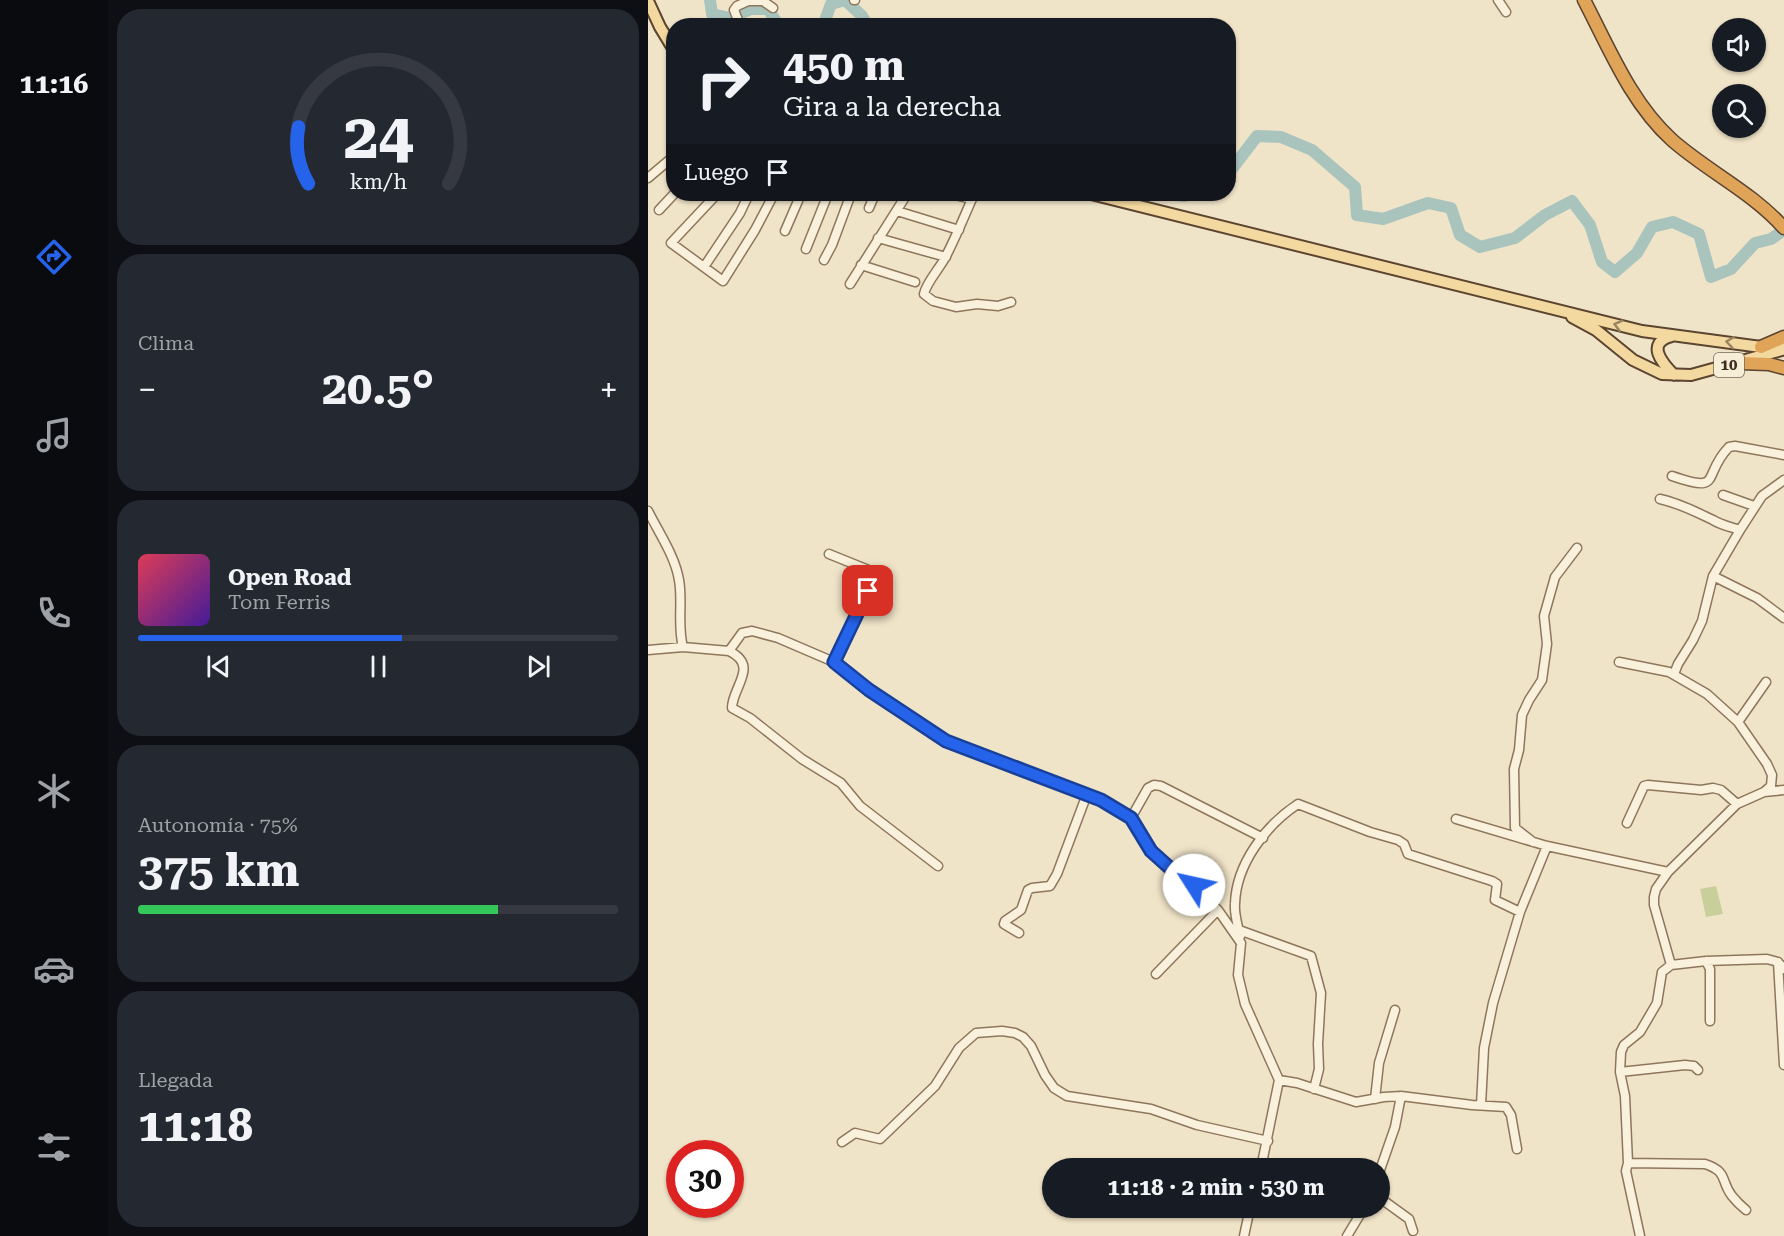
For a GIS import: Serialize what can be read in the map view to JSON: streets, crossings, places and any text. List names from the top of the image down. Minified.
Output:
{"streets":{"main road":["10"]},"page":{"tabs":"11:16","turn":["450 m","Gira a la derecha"],"then":"Luego","tile":["Clima",["Autonomía · 75%","375 km"],["Llegada","11:18"]],"heat":["−","20.5°","+"],"song":["Open Road","Tom Ferris"],"limit":"30","trip":"11:18 · 2 min · 530 m","gauge":["24","km/h"]}}
